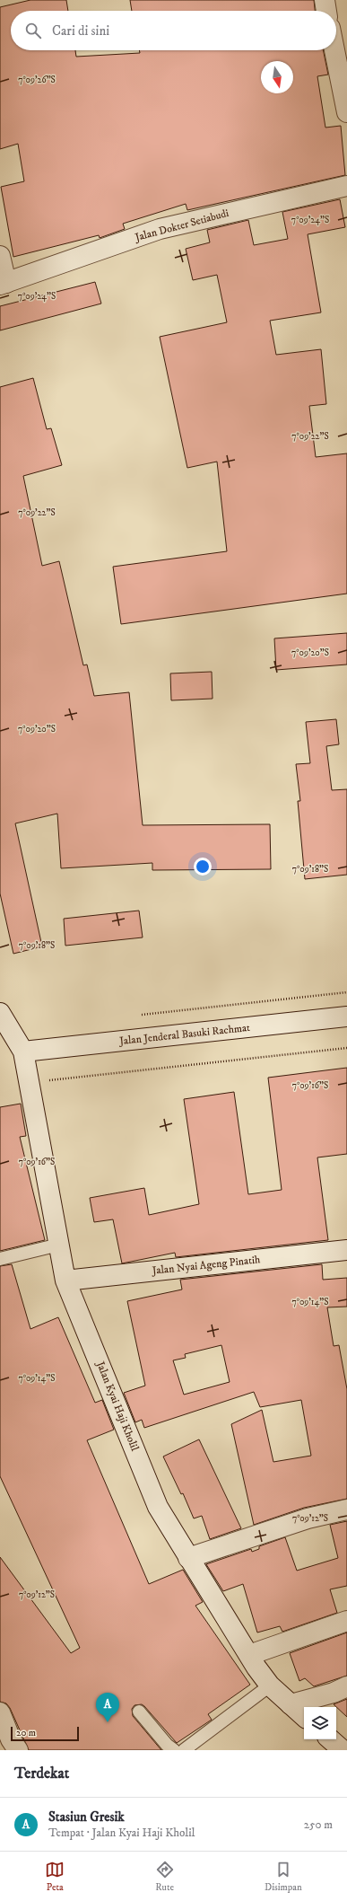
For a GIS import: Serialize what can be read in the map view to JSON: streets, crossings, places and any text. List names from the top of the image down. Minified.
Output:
{"streets":{"main road":["Jalan Dokter Setiabudi","Jalan Jenderal Basuki Rachmat","Jalan Nyai Ageng Pinatih","Jalan Kyai Haji Kholil"]},"crossings":[["Jalan Jenderal Basuki Rachmat","Jalan Kyai Haji Kholil"],["Jalan Nyai Ageng Pinatih","Jalan Kyai Haji Kholil"]],"scale_bar":"20 m","north":"bottom","page":{"search":"Cari di sini","pins":"A","scale":"20 m","heading":"Terdekat","list":[{"mark":"A","name":"Stasiun Gresik","note":"Tempat · Jalan Kyai Haji Kholil","value":"250 m"}],"nav":["Peta","Rute","Disimpan"]},"coordinates":["7°09'26\"S","7°09'24\"S","7°09'22\"S","7°09'20\"S","7°09'18\"S","7°09'16\"S","7°09'14\"S","7°09'12\"S"]}
